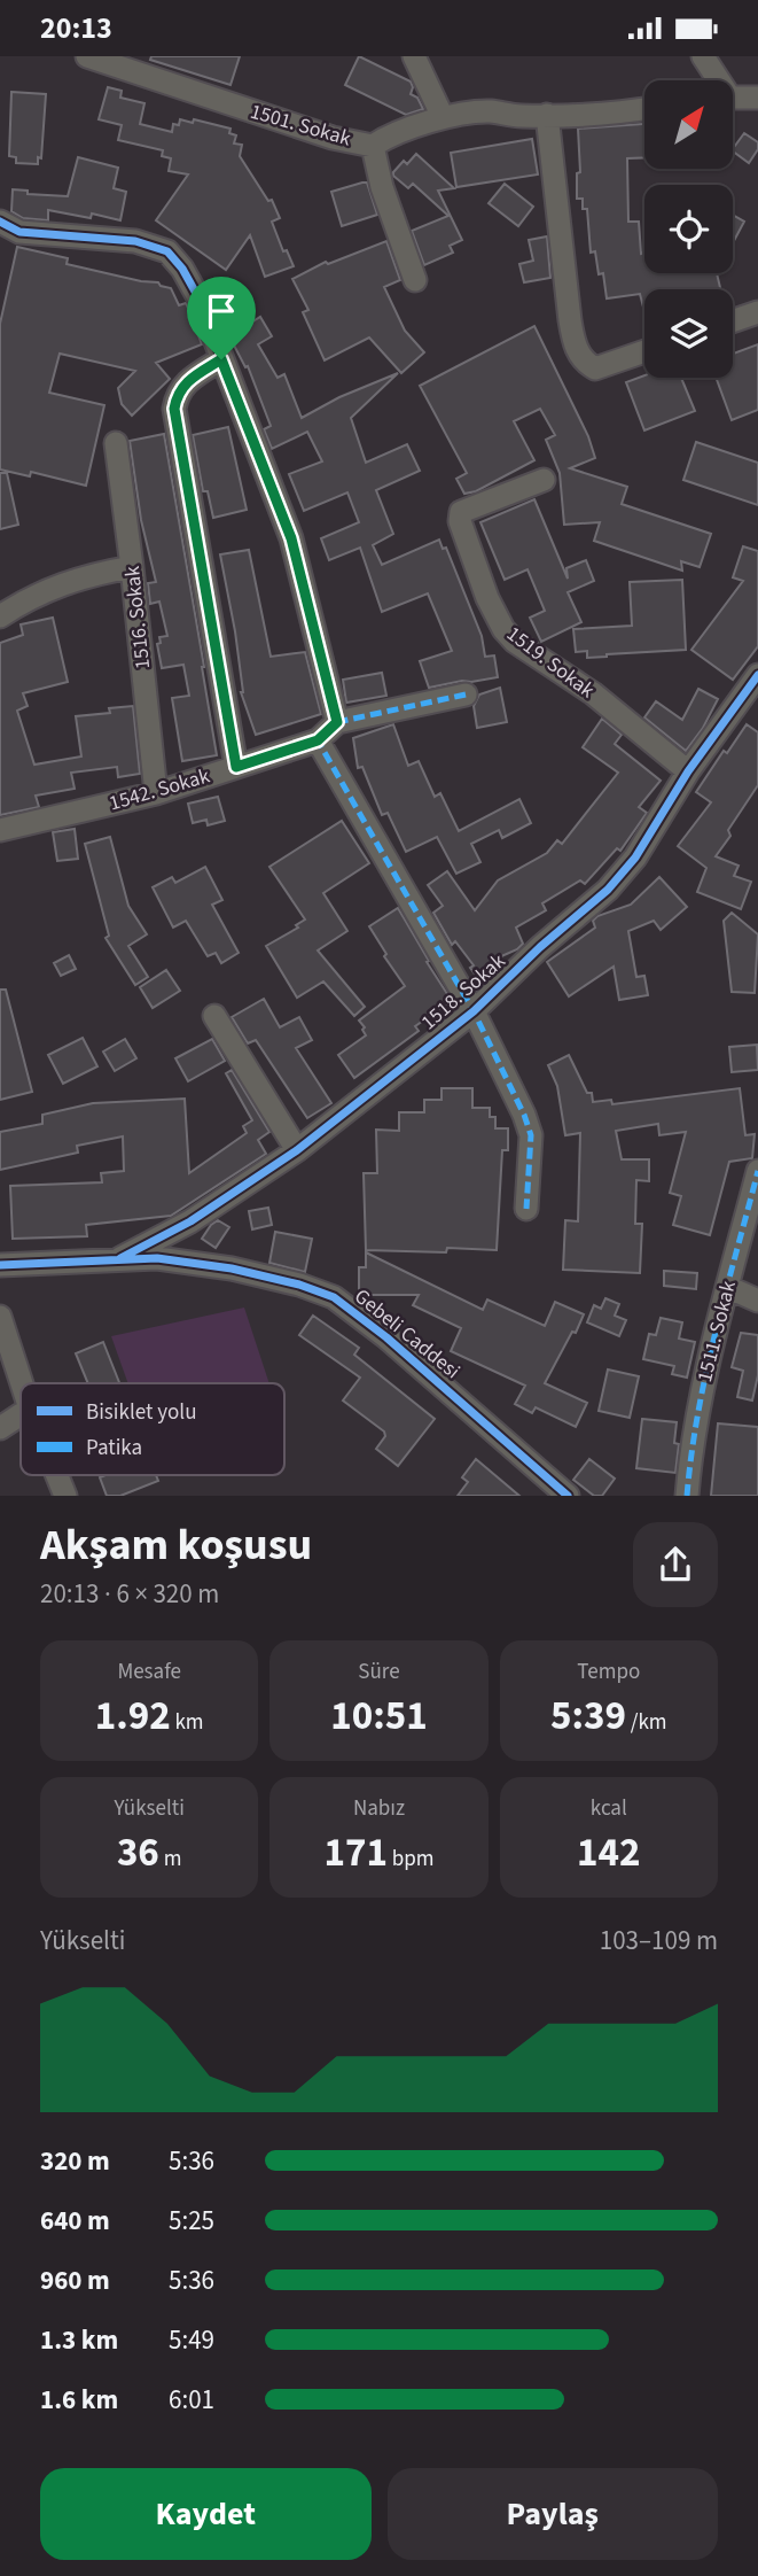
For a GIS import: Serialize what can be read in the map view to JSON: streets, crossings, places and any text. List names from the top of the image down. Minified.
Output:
{"streets":{"street":["1501. Sokak","1516. Sokak","1519. Sokak","1542. Sokak","1518. Sokak","1511. Sokak","Gebeli Caddesi"]},"crossings":[["1516. Sokak","1542. Sokak"],["1519. Sokak","1518. Sokak"],["1518. Sokak","Gebeli Caddesi"]],"legend":["Bisiklet yolu","Patika"],"north":"top right","page":{"status":"20:13","heading":["Akşam koşusu","20:13 · 6 × 320 m"],"stats":[["Mesafe","1.92 km"],["Süre","10:51"],["Tempo","5:39 /km"],["Yükselti","36 m"],["Nabız","171 bpm"],["kcal","142"]],"chart":["Yükselti","103–109 m"],"list":[{"name":"320 m","note":"5:36"},{"name":"640 m","note":"5:25"},{"name":"960 m","note":"5:36"},{"name":"1.3 km","note":"5:49"},{"name":"1.6 km","note":"6:01"}],"buttons":["Kaydet","Paylaş"]}}
